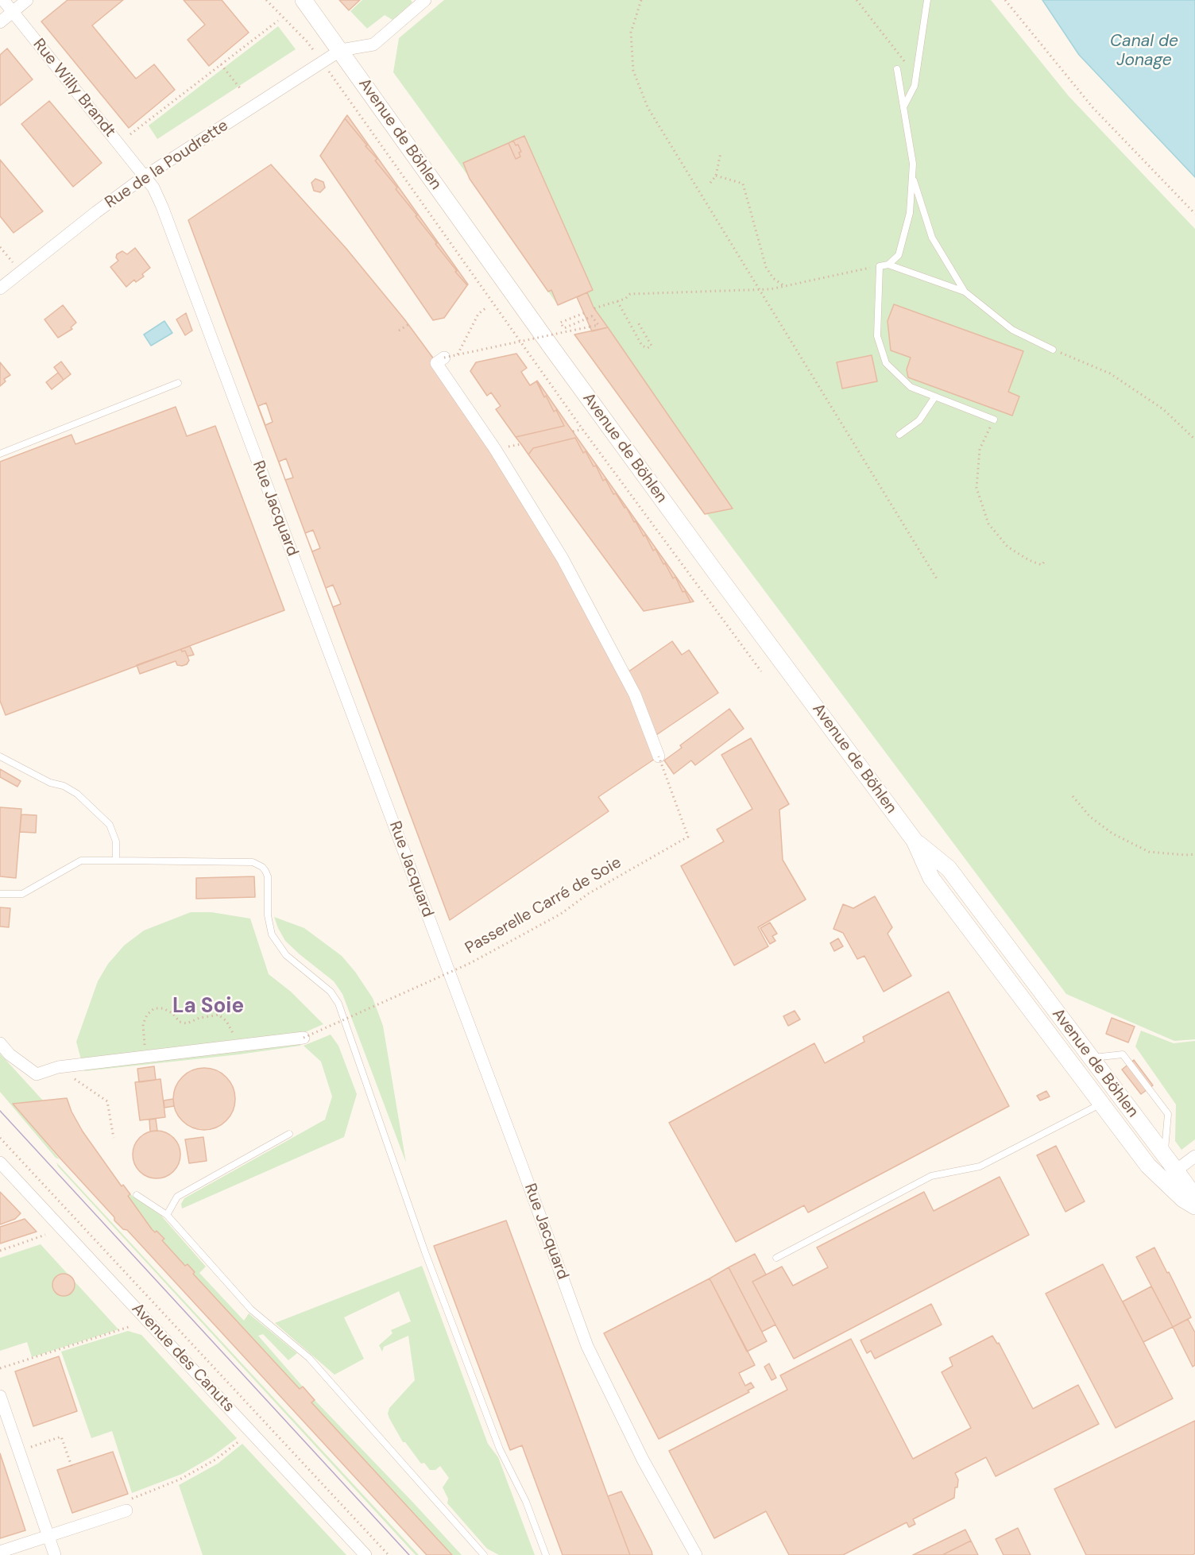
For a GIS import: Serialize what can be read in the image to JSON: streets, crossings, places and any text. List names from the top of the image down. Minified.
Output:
{"streets":{"main road":["Avenue de Böhlen"],"street":["Rue Willy Brandt","Rue de la Poudrette","Rue Jacquard","Avenue des Canuts"],"path":["Passerelle Carré de Soie"]},"crossings":[["Rue Willy Brandt","Rue de la Poudrette"],["Rue Willy Brandt","Rue Jacquard"],["Avenue de Böhlen","Rue de la Poudrette"],["Rue de la Poudrette","Rue Jacquard"]],"districts":["La Soie"],"water":["Canal de Jonage"]}
